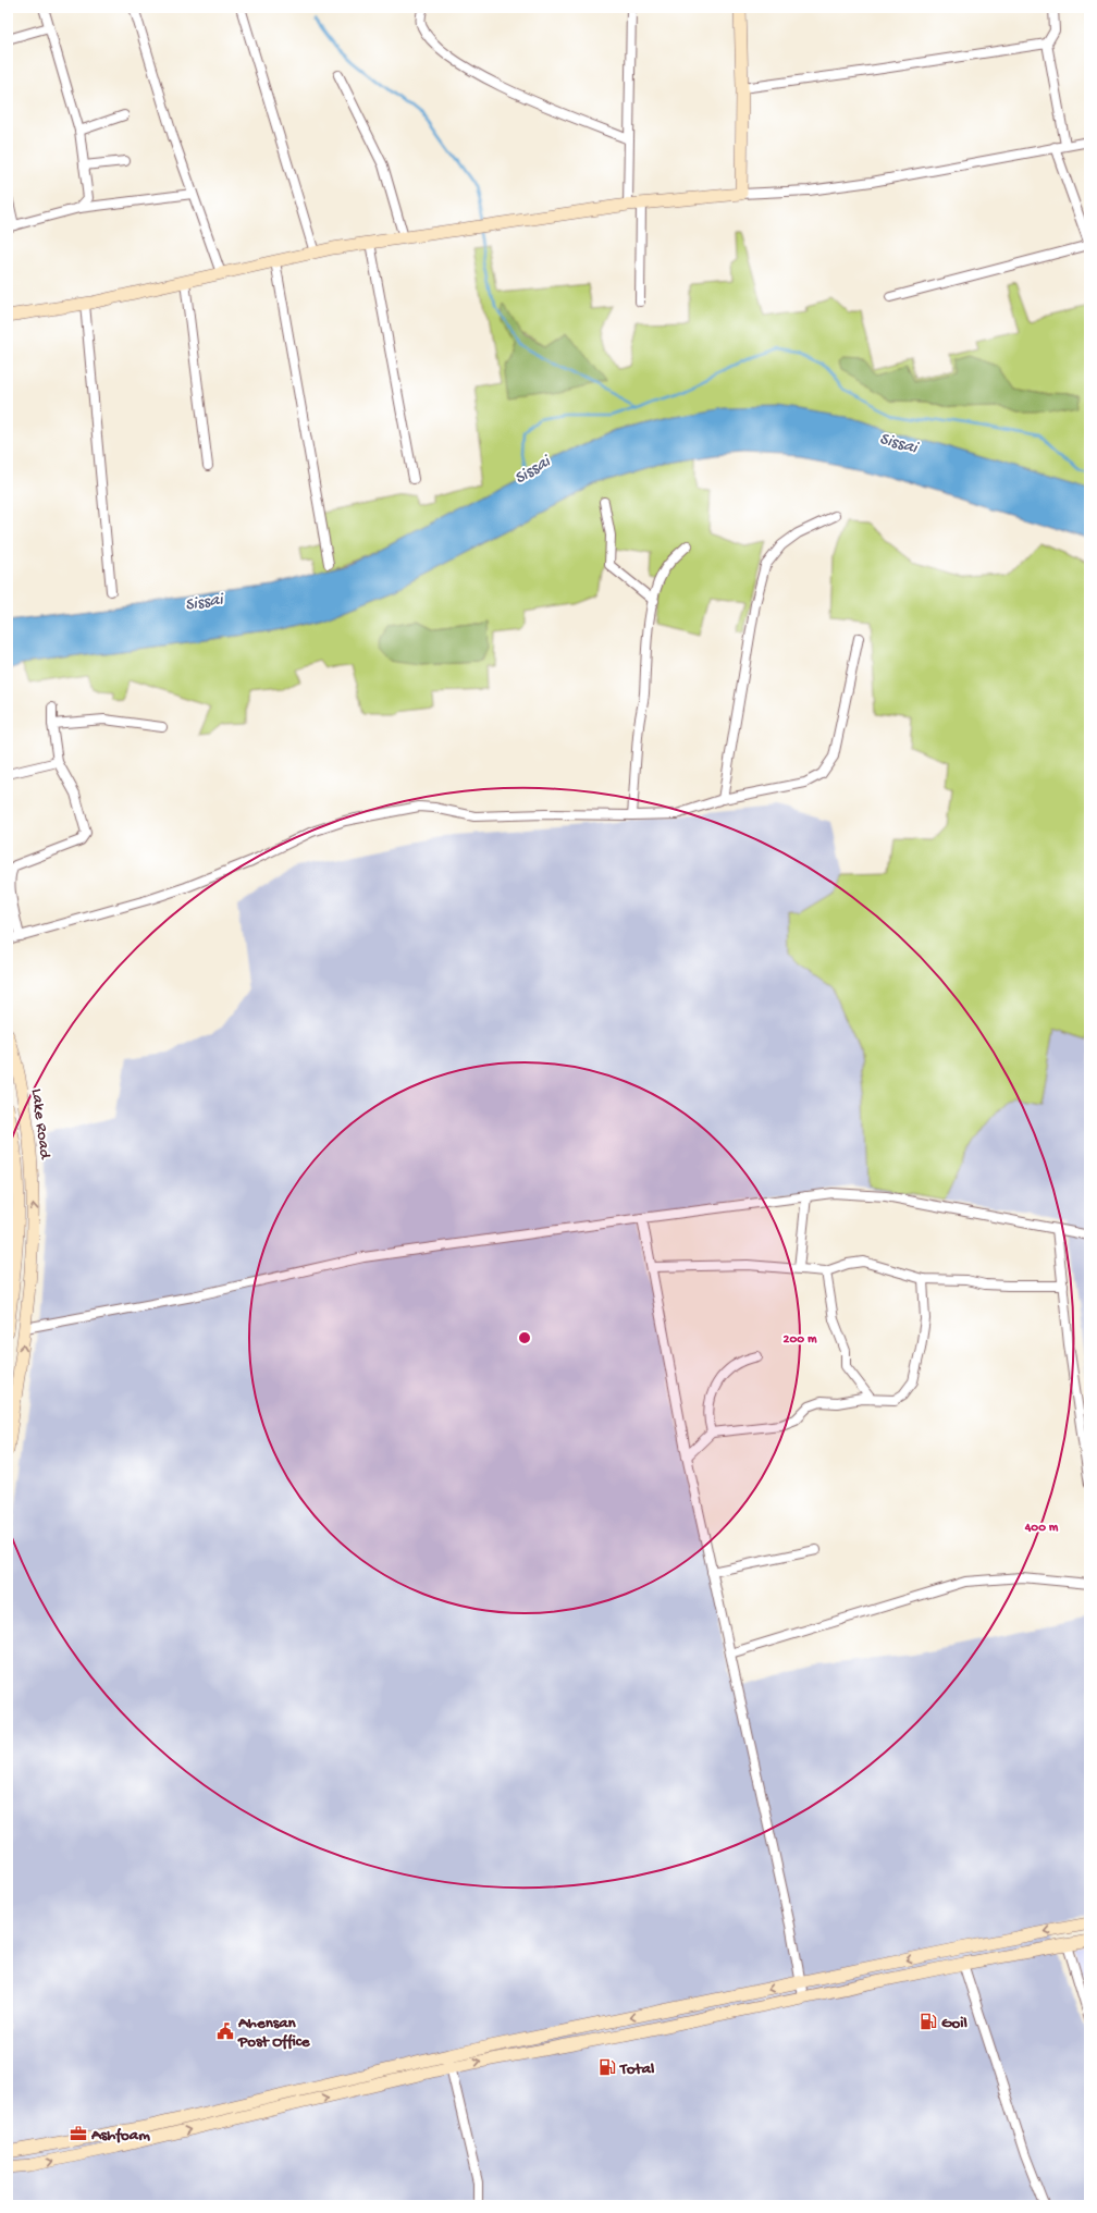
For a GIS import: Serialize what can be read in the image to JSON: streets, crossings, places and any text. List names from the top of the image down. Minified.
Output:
{"streets":{"main road":["Lake Road"]},"water":["Sissai"],"places":{"fuel station":["Goil","Total"],"public building":["Ahensan Post Office"],"office":["Ashfoam"]},"rings":["200 m","400 m"]}
